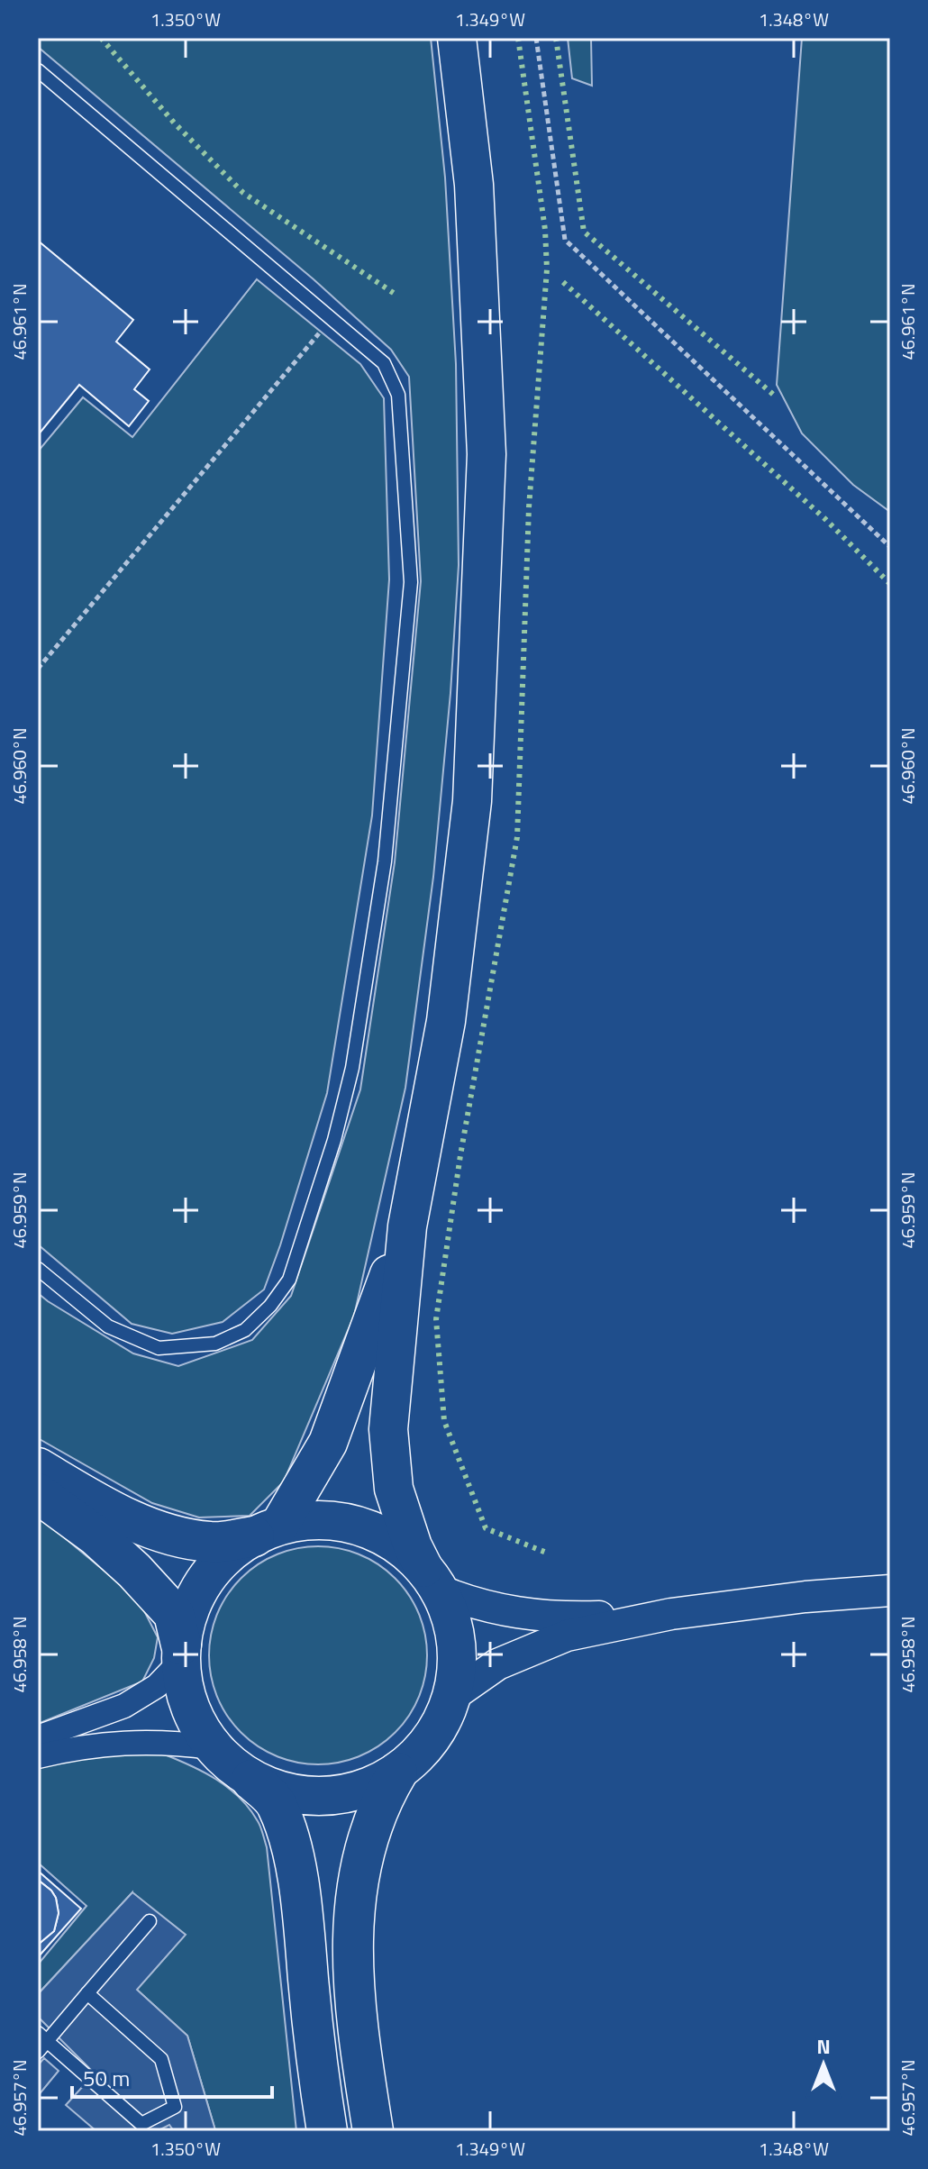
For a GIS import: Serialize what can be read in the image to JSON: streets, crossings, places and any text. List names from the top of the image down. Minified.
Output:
{"scale_bar":"50 m","north":"top","coordinates":["1.350°W","1.349°W","1.348°W","46.961°N","46.960°N","46.959°N","46.958°N","46.957°N"]}
